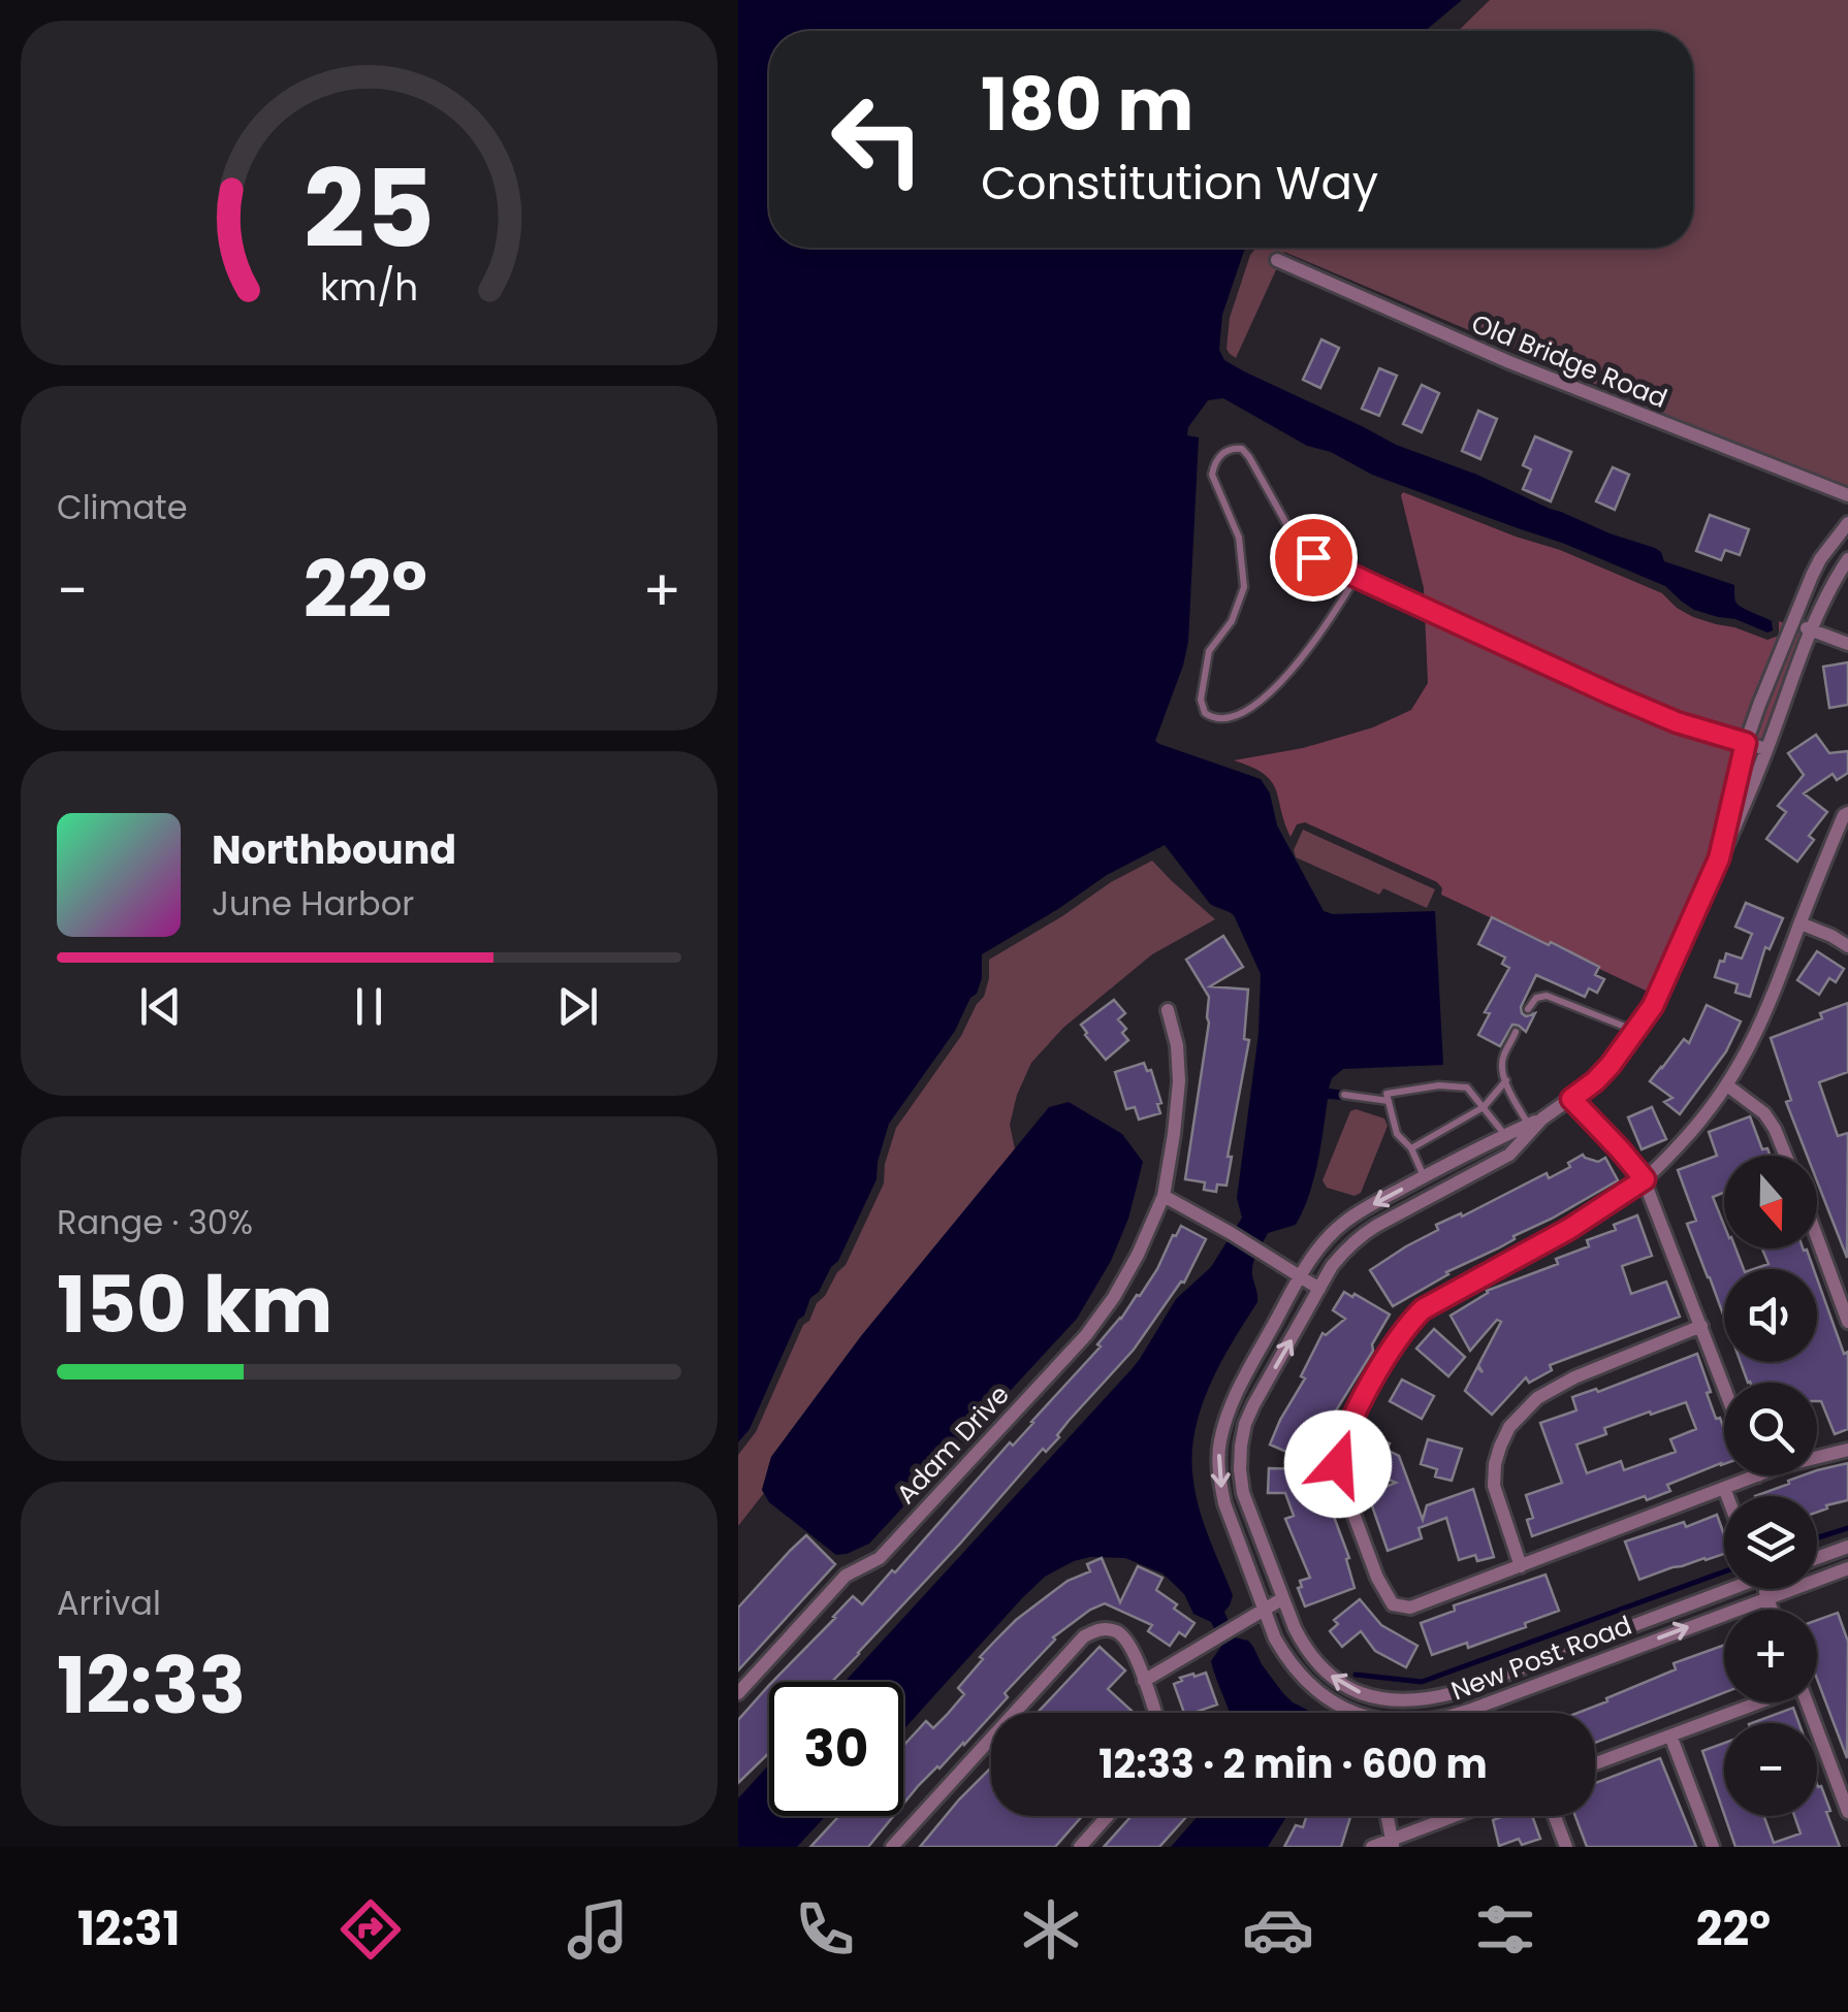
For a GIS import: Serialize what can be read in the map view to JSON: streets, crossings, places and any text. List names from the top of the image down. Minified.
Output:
{"streets":{"street":["Old Bridge Road","Adam Drive","New Post Road"]},"north":"bottom","page":{"turn":["180 m","Constitution Way"],"tile":["Climate",["Range · 30%","150 km"],["Arrival","12:33"]],"heat":["−","22°","+"],"song":["Northbound","June Harbor"],"map_buttons":["+","−"],"limit":"30","trip":"12:33 · 2 min · 600 m","tabs":["12:31","22°"],"gauge":["25","km/h"]}}
